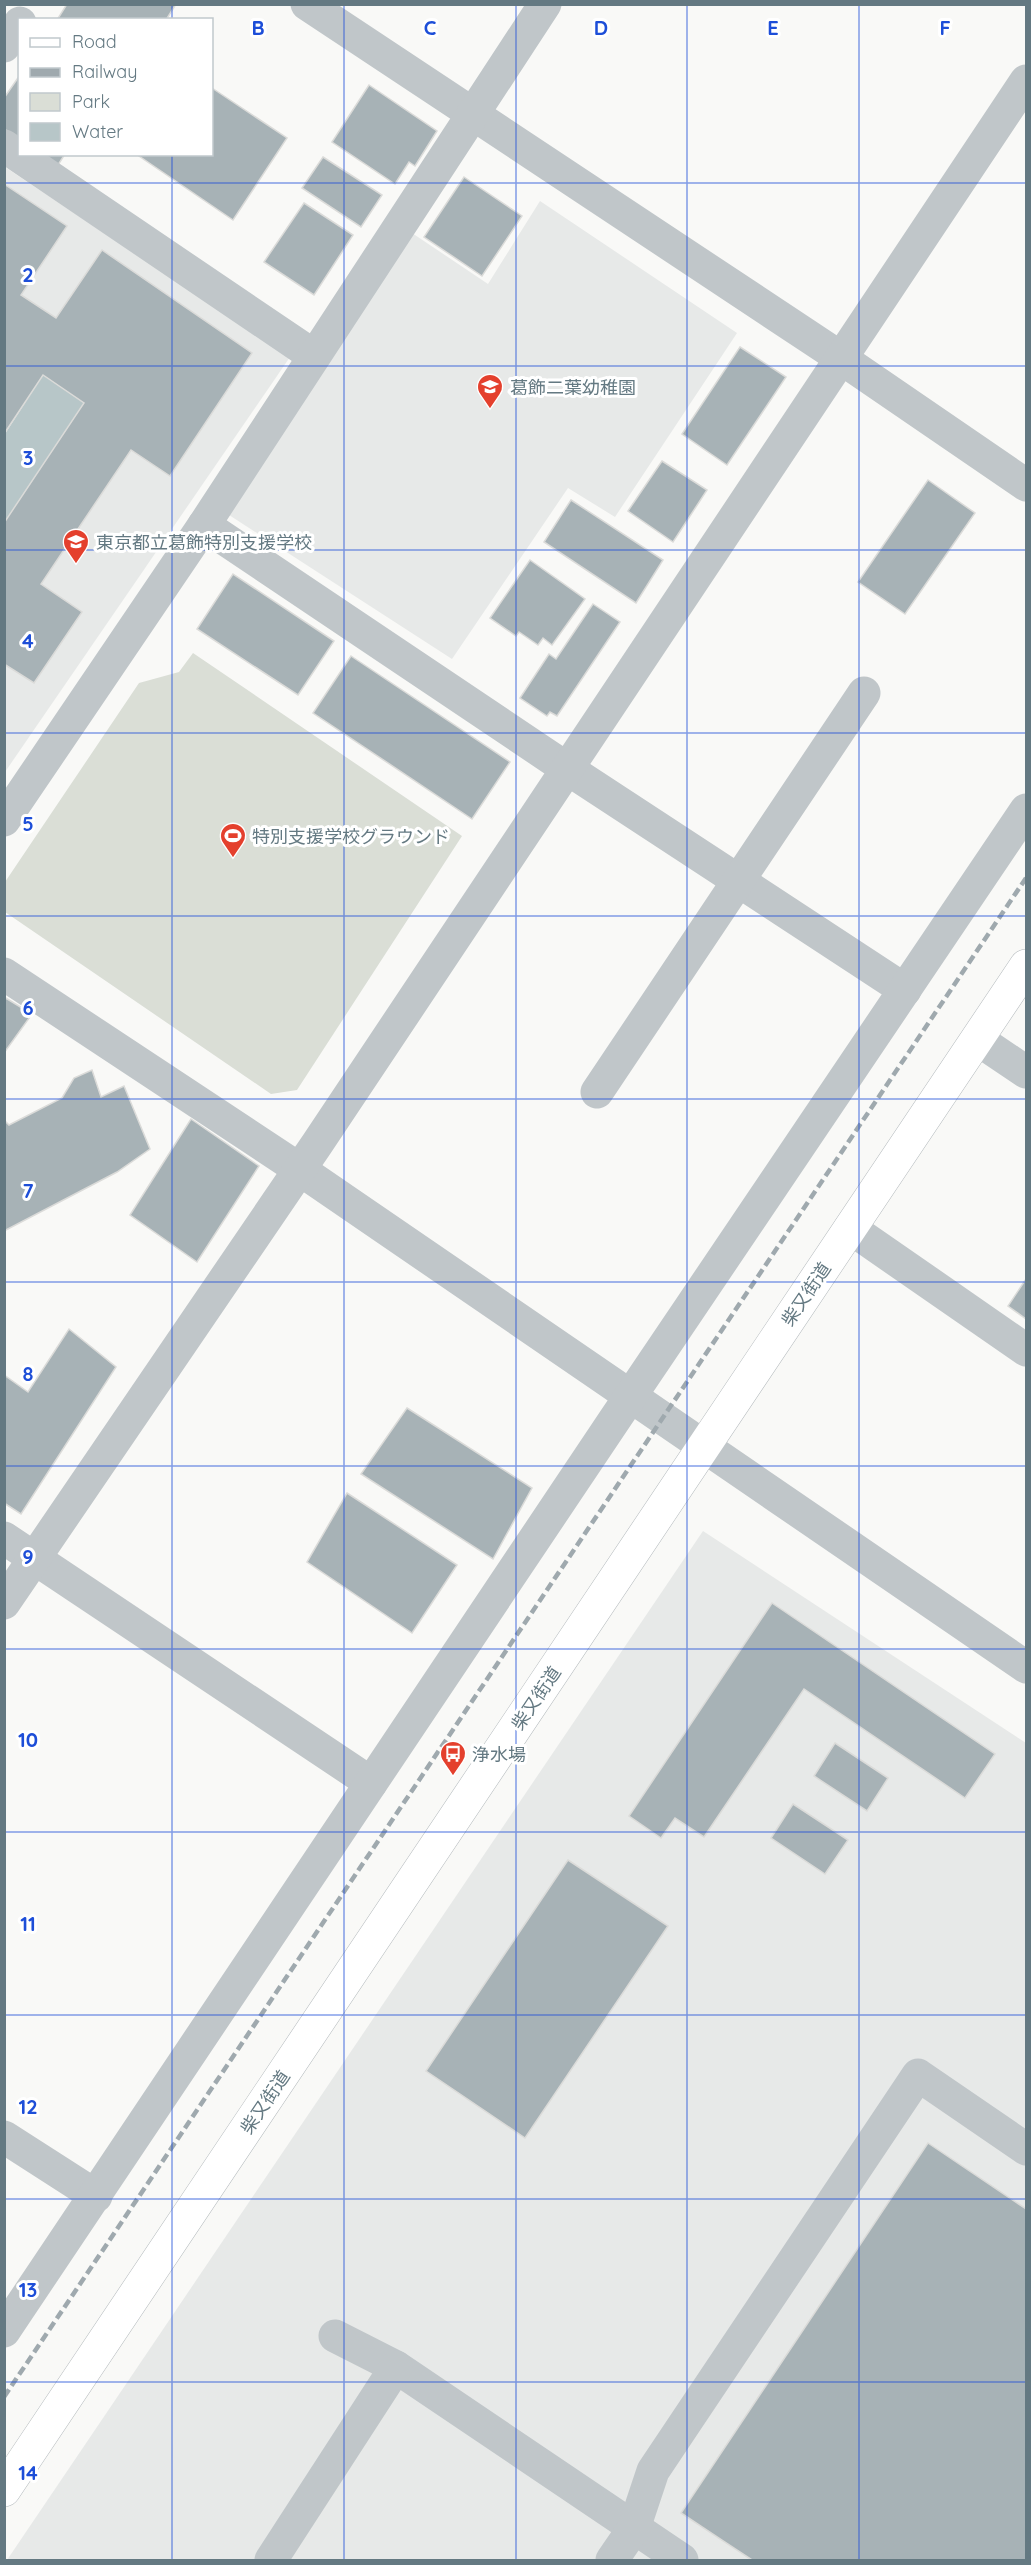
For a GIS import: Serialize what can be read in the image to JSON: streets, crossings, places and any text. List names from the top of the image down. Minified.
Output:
{"streets":{"main road":["柴又街道"]},"places":{"school or university":["葛飾二葉幼稚園","東京都立葛飾特別支援学校"],"sports":["特別支援学校グラウンド"],"bus stop":["浄水場"]},"legend":["Road","Railway","Park","Water"],"grid":{"columns":["B","C","D","E","F"],"rows":["2","3","4","5","6","7","8","9","10","11","12","13","14"]}}
